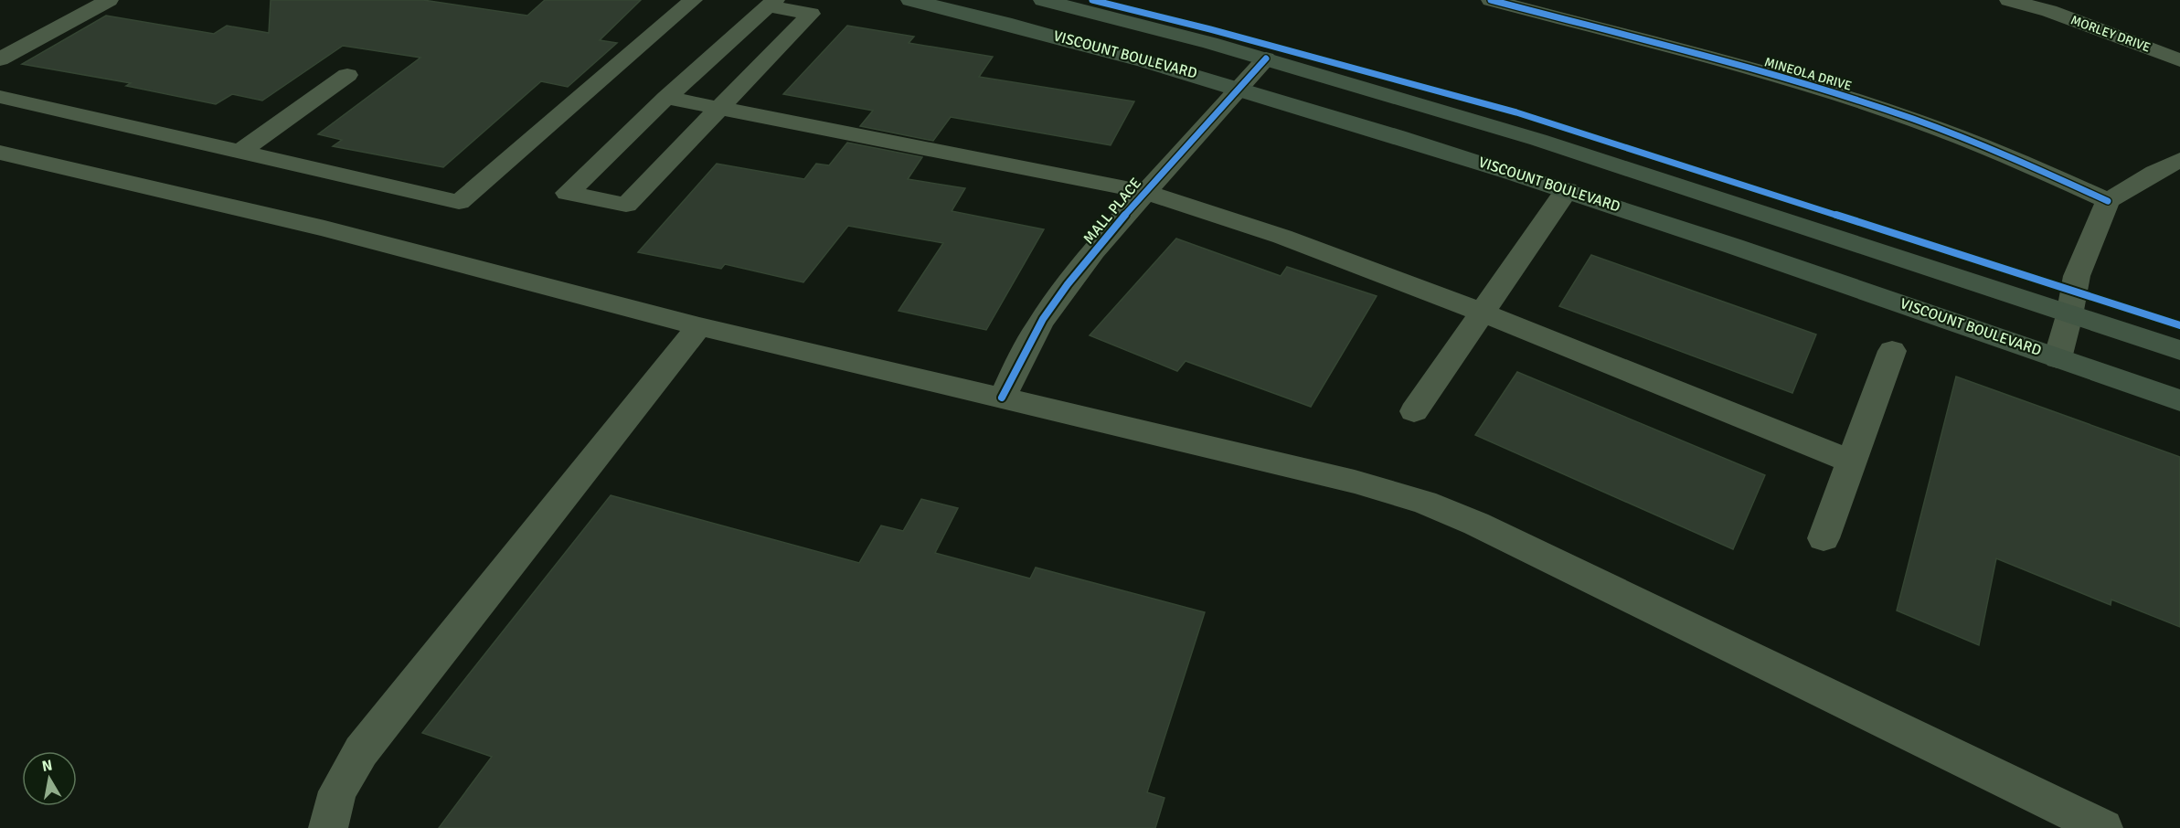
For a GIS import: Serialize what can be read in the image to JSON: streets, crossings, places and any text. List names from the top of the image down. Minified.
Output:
{"streets":{"main road":["VISCOUNT BOULEVARD"],"street":["MORLEY DRIVE","MINEOLA DRIVE","MALL PLACE"]},"crossings":[["VISCOUNT BOULEVARD","MALL PLACE"]],"north":"top"}
